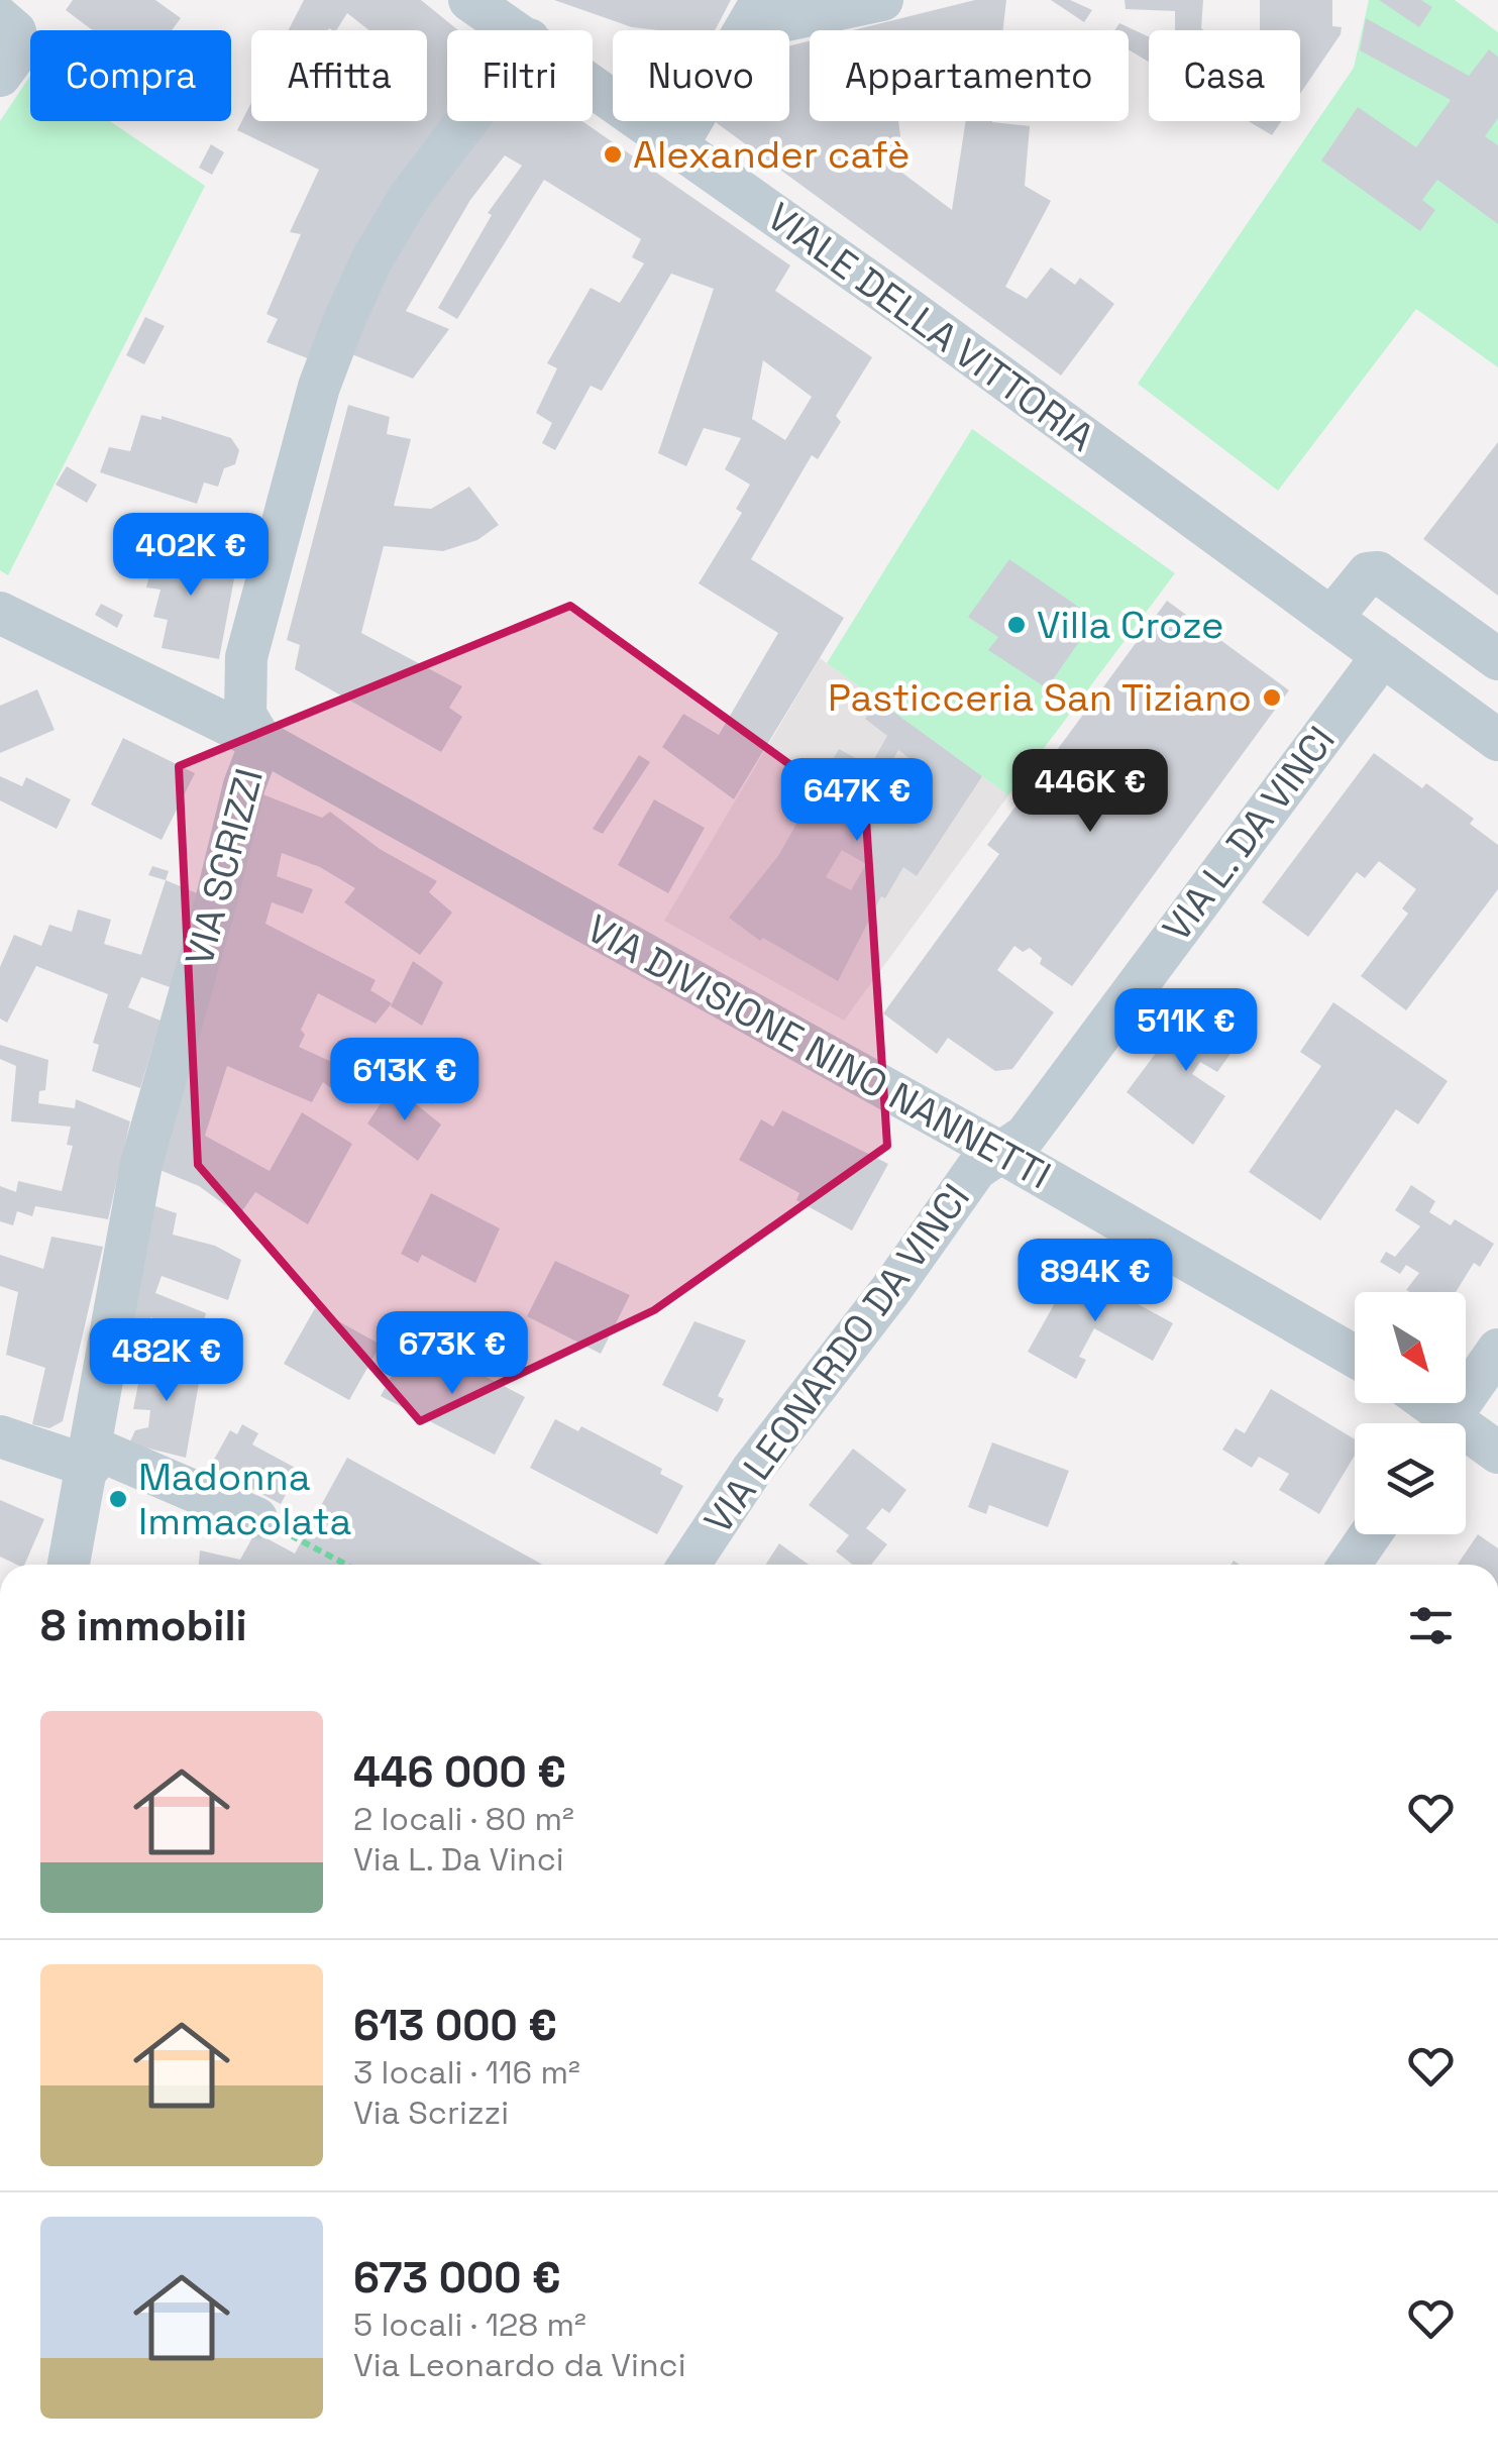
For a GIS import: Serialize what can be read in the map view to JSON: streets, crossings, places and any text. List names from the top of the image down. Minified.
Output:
{"streets":{"street":["VIALE DELLA VITTORIA","VIA L. DA VINCI","VIA SCRIZZI","VIA DIVISIONE NINO NANNETTI","VIA LEONARDO DA VINCI"]},"crossings":[["VIALE DELLA VITTORIA","VIA L. DA VINCI"],["VIA L. DA VINCI","VIA DIVISIONE NINO NANNETTI"],["VIA L. DA VINCI","VIA LEONARDO DA VINCI"],["VIA SCRIZZI","VIA DIVISIONE NINO NANNETTI"],["VIA DIVISIONE NINO NANNETTI","VIA LEONARDO DA VINCI"]],"places":["Alexander cafè","Villa Croze","Pasticceria San Tiziano","Madonna Immacolata"],"north":"bottom right","page":{"chip":["Compra","Affitta","Filtri","Nuovo","Appartamento","Casa"],"price":["402K €","446K €","647K €","511K €","613K €","894K €","673K €","482K €"],"heading":"8 immobili","list":[{"name":"446 000 €","note":"2 locali · 80 m² · Via L. Da Vinci"},{"name":"613 000 €","note":"3 locali · 116 m² · Via Scrizzi"},{"name":"673 000 €","note":"5 locali · 128 m² · Via Leonardo da Vinci"}]}}
